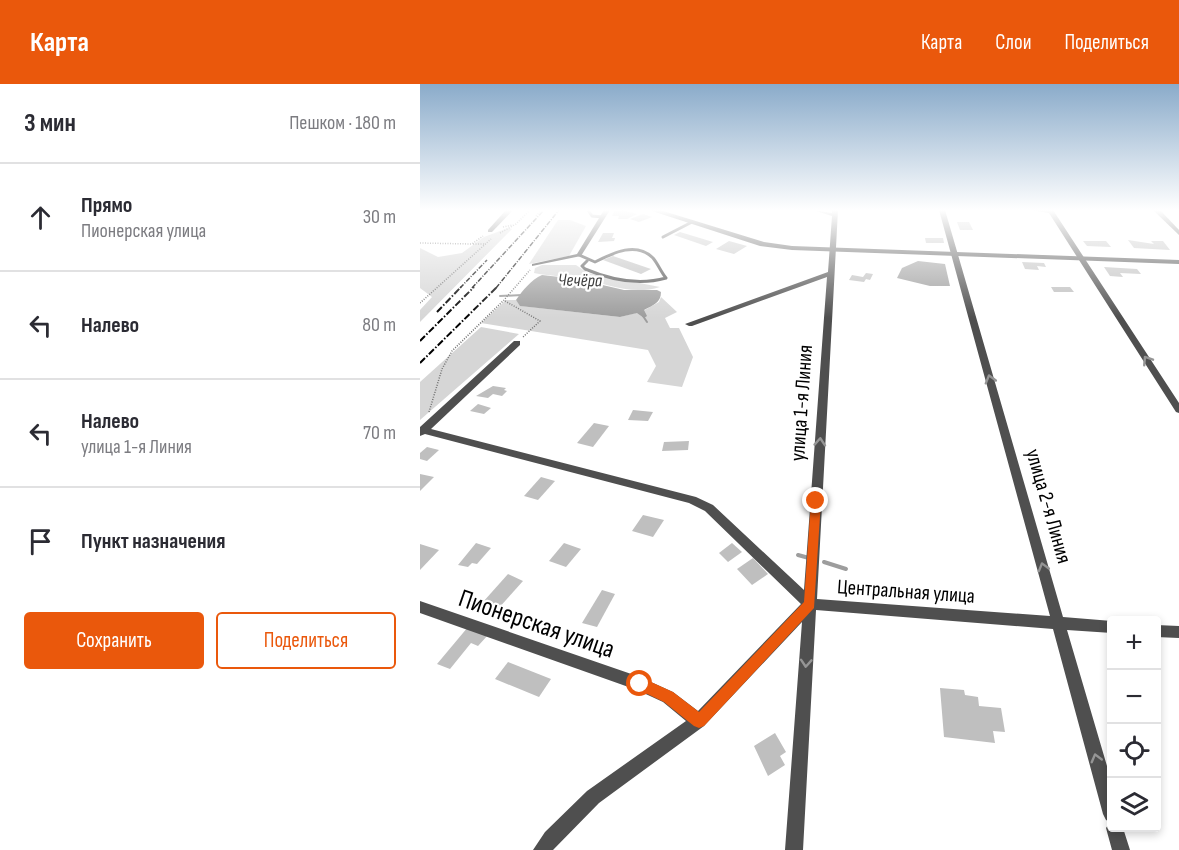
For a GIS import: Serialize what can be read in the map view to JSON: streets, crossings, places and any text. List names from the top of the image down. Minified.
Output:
{"streets":{"street":["улица 1-я Линия","улица 2-я Линия","Центральная улица","Пионерская улица"]},"crossings":[["улица 1-я Линия","Центральная улица"],["улица 2-я Линия","Центральная улица"]],"one_way":["улица 2-я Линия"],"water":["Чечёра"],"page":{"header":"Карта","nav":["Карта","Слои","Поделиться"],"heading":["3 мин","Пешком · 180 m"],"list":[["Прямо","Пионерская улица","30 m"],["Налево","80 m"],["Налево","улица 1-я Линия","70 m"],"Пункт назначения"],"buttons":["Сохранить","Поделиться"],"map_buttons":["+","−"]}}
